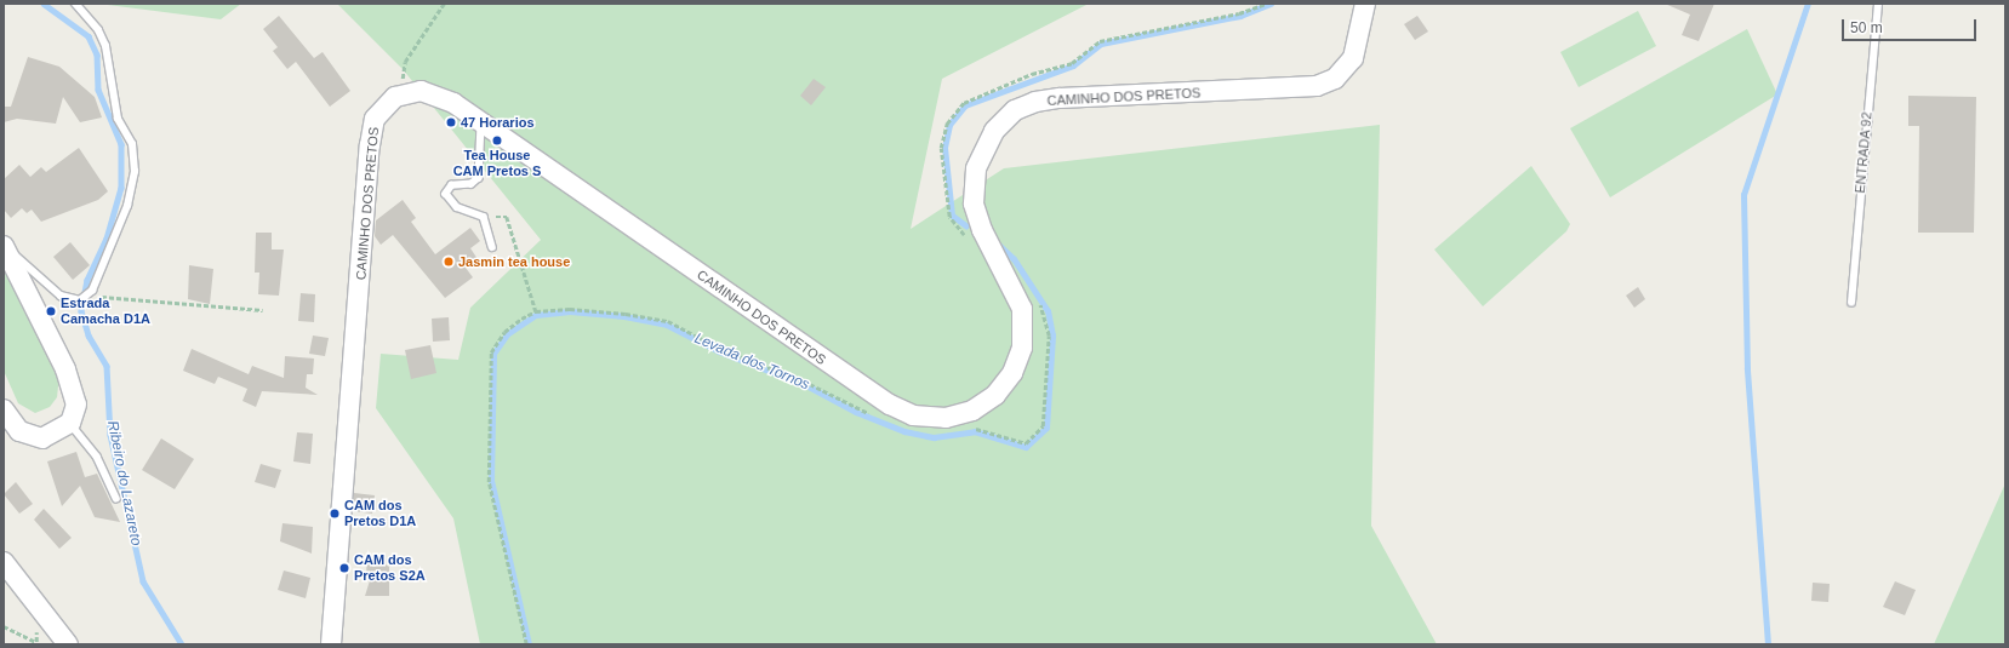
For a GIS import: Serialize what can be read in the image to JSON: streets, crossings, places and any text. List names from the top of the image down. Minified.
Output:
{"streets":{"main road":["CAMINHO DOS PRETOS"],"lane":["ENTRADA 92"]},"water":["Levada dos Tornos","Ribeiro do Lazareto"],"places":["47 Horarios","Tea House CAM Pretos S","Jasmin tea house","Estrada Camacha D1A","CAM dos Pretos D1A","CAM dos Pretos S2A"],"scale_bar":"50 m"}
